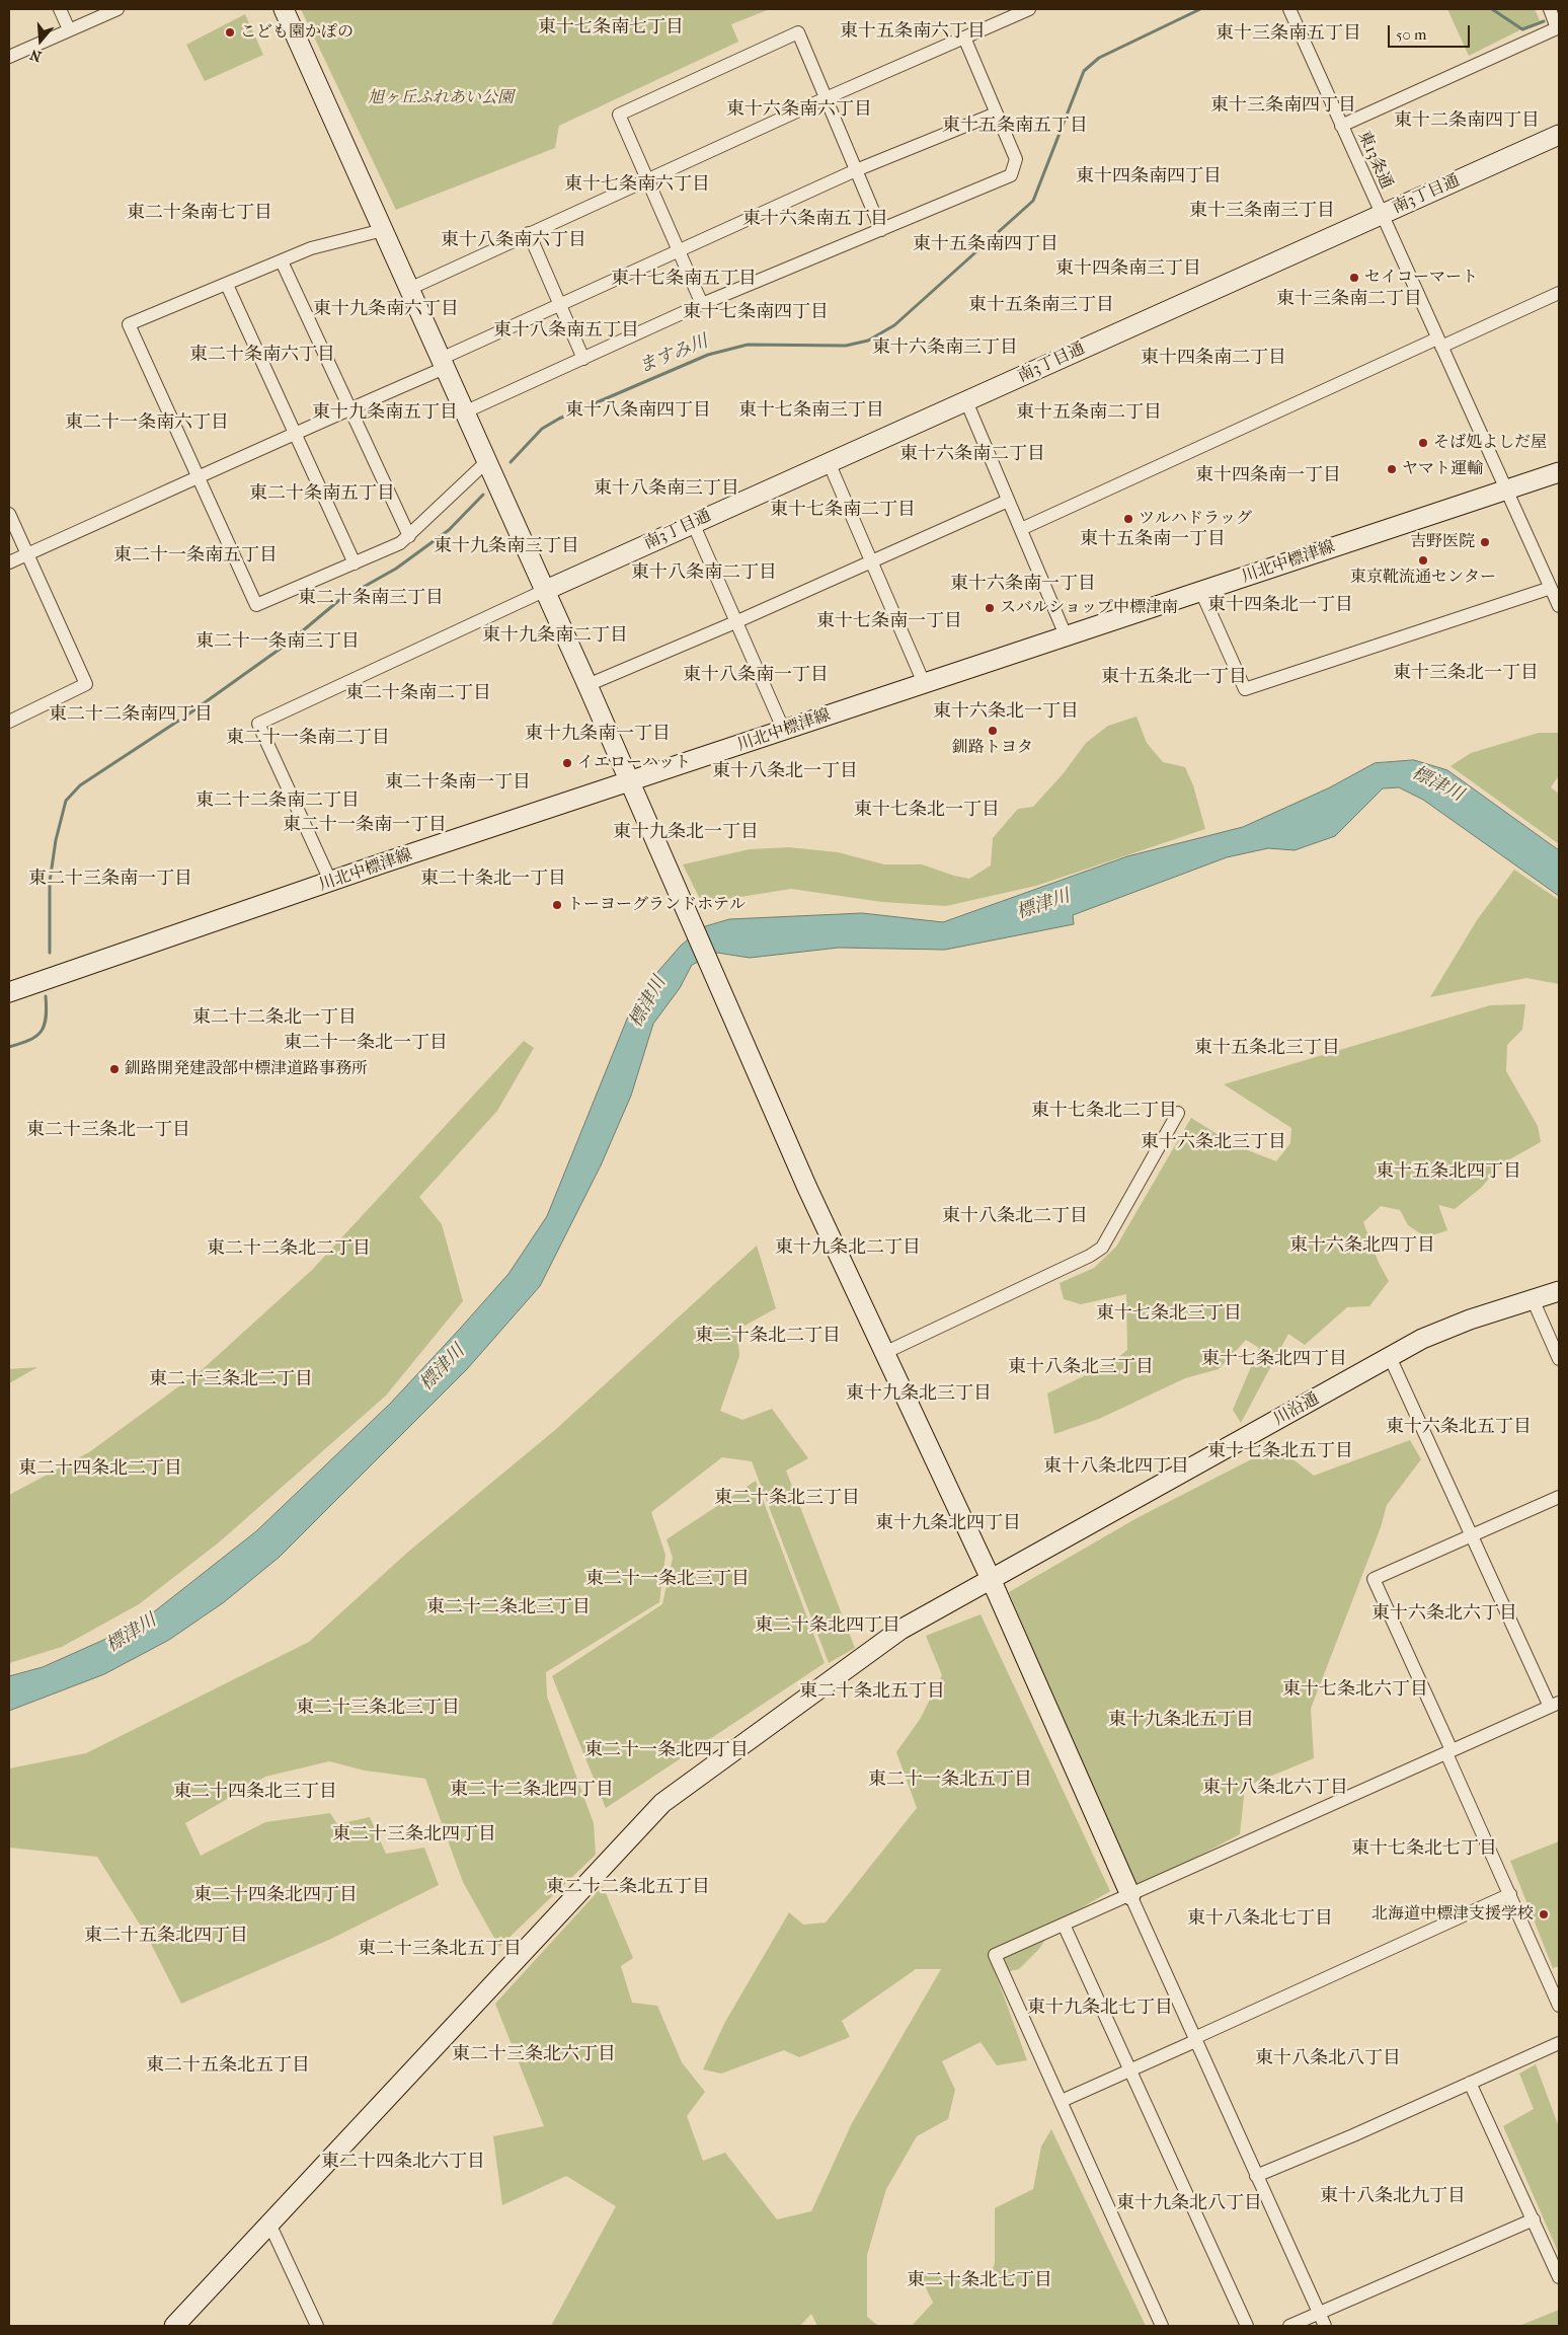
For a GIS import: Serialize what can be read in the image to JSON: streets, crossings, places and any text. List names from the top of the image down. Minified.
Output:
{"streets":{"street":["東13条通","南3丁目通","川北中標津線","川沿通"]},"crossings":[["東13条通","南3丁目通"],["東13条通","川北中標津線"]],"districts":["東十七条南七丁目","東十五条南六丁目","東十三条南五丁目","東十三条南四丁目","東十六条南六丁目","東十二条南四丁目","東十五条南五丁目","東十四条南四丁目","東十七条南六丁目","東十三条南三丁目","東二十条南七丁目","東十六条南五丁目","東十八条南六丁目","東十五条南四丁目","東十四条南三丁目","東十七条南五丁目","東十三条南二丁目","東十五条南三丁目","東十九条南六丁目","東十七条南四丁目","東十八条南五丁目","東十六条南三丁目","東二十条南六丁目","東十四条南二丁目","東十八条南四丁目","東十七条南三丁目","東十九条南五丁目","東十五条南二丁目","東二十一条南六丁目","東十六条南二丁目","東十四条南一丁目","東十八条南三丁目","東二十条南五丁目","東十七条南二丁目","東十五条南一丁目","東十九条南三丁目","東二十一条南五丁目","東十八条南二丁目","東十六条南一丁目","東二十条南三丁目","東十四条北一丁目","東十七条南一丁目","東十九条南二丁目","東二十一条南三丁目","東十三条北一丁目","東十八条南一丁目","東十五条北一丁目","東二十条南二丁目","東十六条北一丁目","東二十二条南四丁目","東十九条南一丁目","東二十一条南二丁目","東十八条北一丁目","東二十条南一丁目","東二十二条南二丁目","東十七条北一丁目","東二十一条南一丁目","東十九条北一丁目","東二十三条南一丁目","東二十条北一丁目","東二十二条北一丁目","東二十一条北一丁目","東十五条北三丁目","東十七条北二丁目","東二十三条北一丁目","東十六条北三丁目","東十五条北四丁目","東十八条北二丁目","東十六条北四丁目","東十九条北二丁目","東二十二条北二丁目","東十七条北三丁目","東二十条北二丁目","東十七条北四丁目","東十八条北三丁目","東二十三条北二丁目","東十九条北三丁目","東十六条北五丁目","東十七条北五丁目","東十八条北四丁目","東二十四条北二丁目","東二十条北三丁目","東十九条北四丁目","東二十一条北三丁目","東二十二条北三丁目","東十六条北六丁目","東二十条北四丁目","東十七条北六丁目","東二十条北五丁目","東二十三条北三丁目","東十九条北五丁目","東二十一条北四丁目","東二十一条北五丁目","東十八条北六丁目","東二十二条北四丁目","東二十四条北三丁目","東二十三条北四丁目","東十七条北七丁目","東二十二条北五丁目","東二十四条北四丁目","東十八条北七丁目","東二十五条北四丁目","東二十三条北五丁目","東十九条北七丁目","東二十三条北六丁目","東十八条北八丁目","東二十五条北五丁目","東二十四条北六丁目","東十八条北九丁目","東十九条北八丁目","東二十条北七丁目"],"water":["ますみ川","標津川"],"parks":["旭ヶ丘ふれあい公園"],"places":["こども園かぽの","セイコーマート","そば処よしだ屋","ヤマト運輸","ツルハドラッグ","吉野医院","東京靴流通センター","スバルショップ中標津南","釧路トヨタ","イエローハット","トーヨーグランドホテル","釧路開発建設部中標津道路事務所","北海道中標津支援学校"],"scale_bar":"50 m","north":"bottom"}
